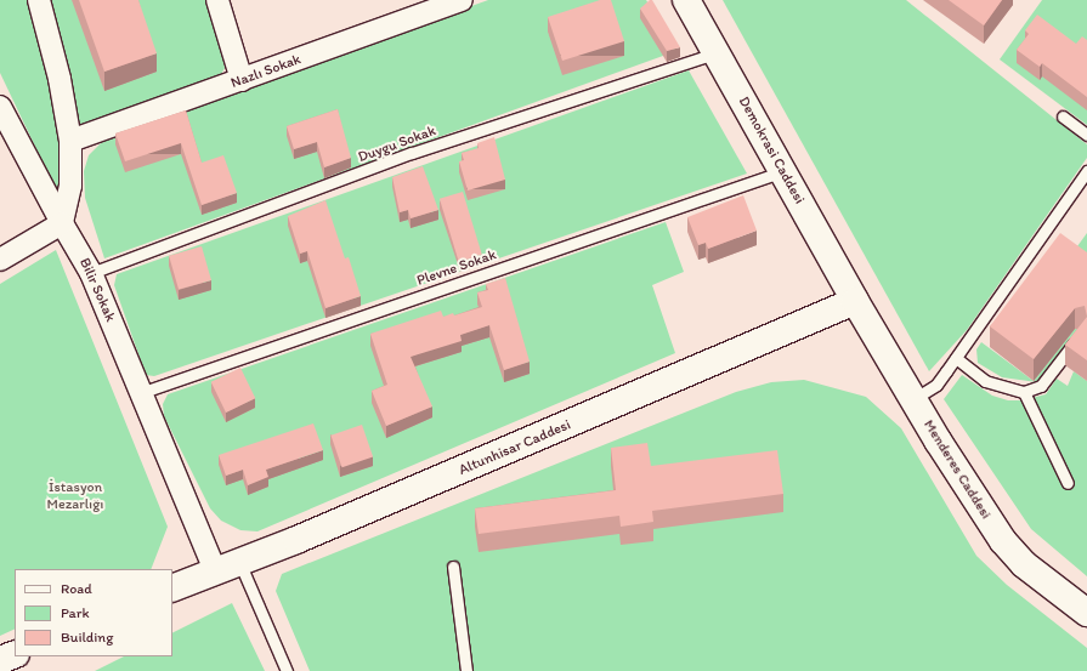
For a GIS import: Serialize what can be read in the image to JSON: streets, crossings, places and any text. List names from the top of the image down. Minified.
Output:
{"streets":{"street":["Nazlı Sokak","Demokrasi Caddesi","Bilir Sokak","Altunhisar Caddesi","Menderes Caddesi"],"lane":["Duygu Sokak","Plevne Sokak"]},"crossings":[["Duygu Sokak","Demokrasi Caddesi"],["Duygu Sokak","Bilir Sokak"],["Demokrasi Caddesi","Plevne Sokak"],["Demokrasi Caddesi","Altunhisar Caddesi"],["Demokrasi Caddesi","Menderes Caddesi"],["Plevne Sokak","Bilir Sokak"],["Bilir Sokak","Altunhisar Caddesi"],["Altunhisar Caddesi","Menderes Caddesi"]],"parks":["İstasyon Mezarlığı"],"legend":["Road","Park","Building"]}
